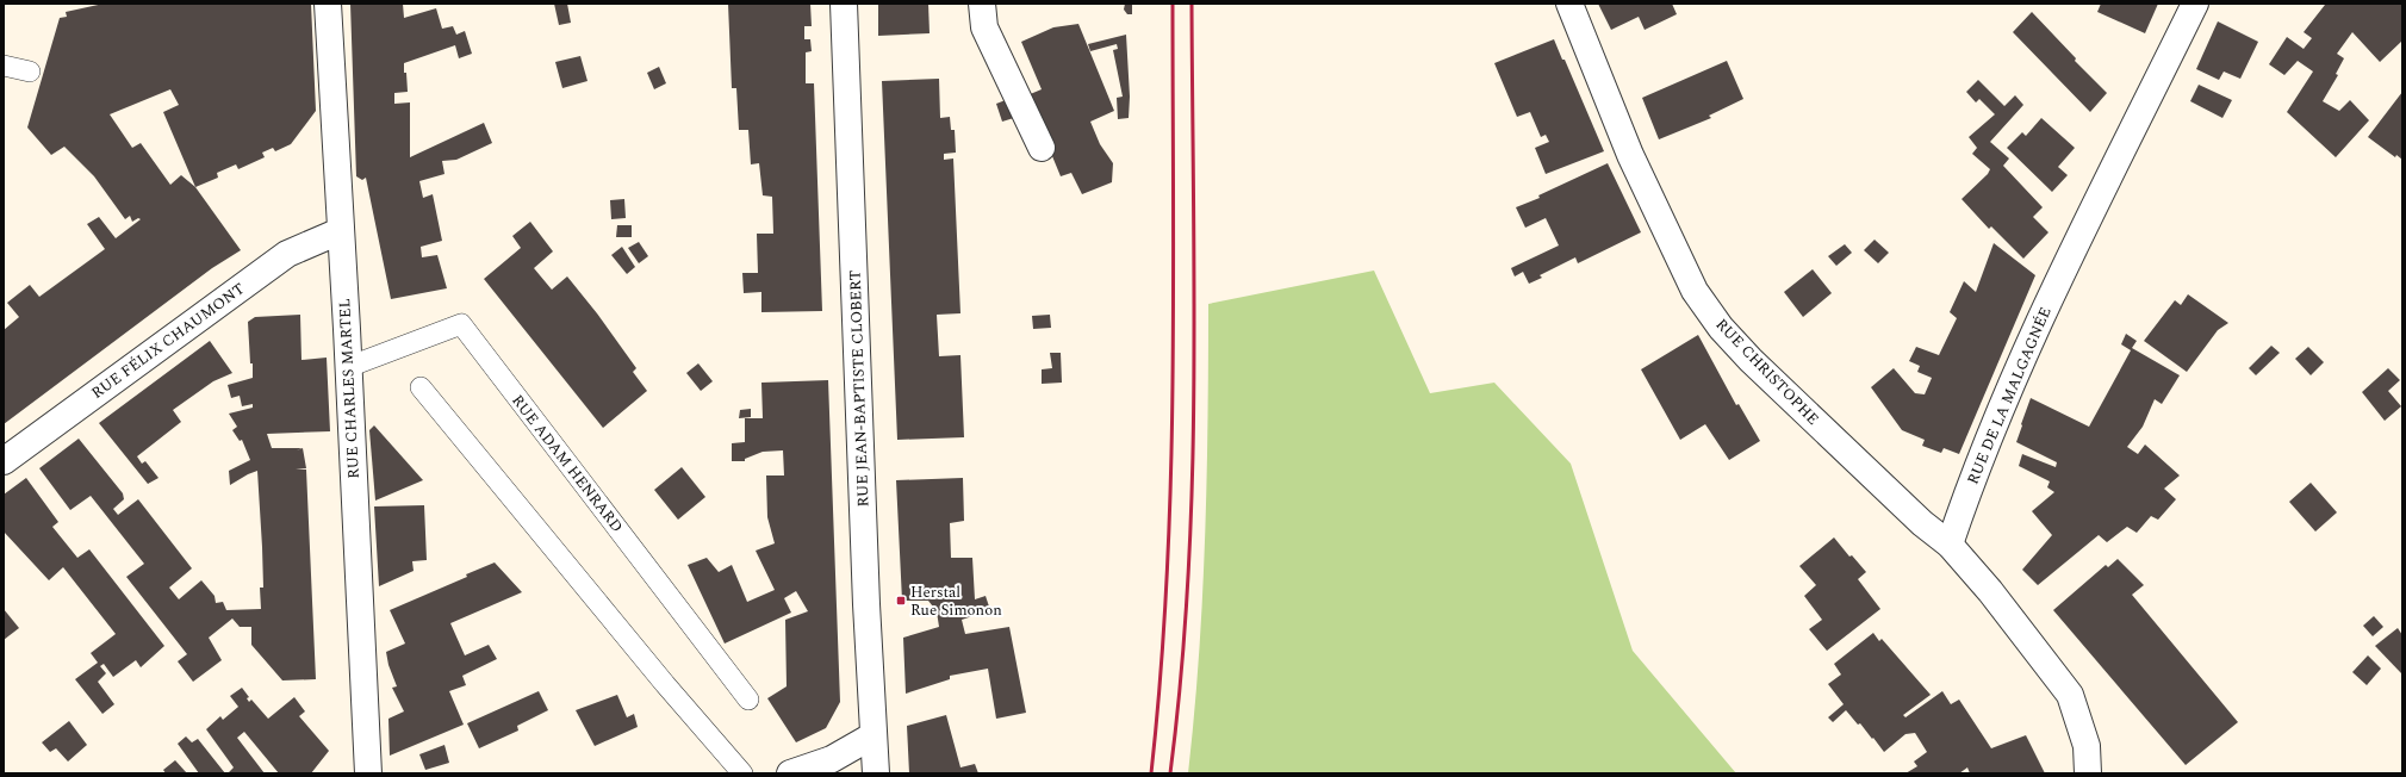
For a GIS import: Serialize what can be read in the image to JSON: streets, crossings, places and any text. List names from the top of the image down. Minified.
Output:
{"streets":{"street":["RUE FÉLIX CHAUMONT","RUE CHRISTOPHE","RUE CHARLES MARTEL","RUE JEAN-BAPTISTE CLOBERT","RUE DE LA MALGAGNÉE"],"lane":["RUE ADAM HENRARD"]},"crossings":[["RUE FÉLIX CHAUMONT","RUE CHARLES MARTEL"],["RUE CHRISTOPHE","RUE DE LA MALGAGNÉE"],["RUE CHARLES MARTEL","RUE ADAM HENRARD"]],"places":{"transit":["Herstal Rue Simonon"]}}
